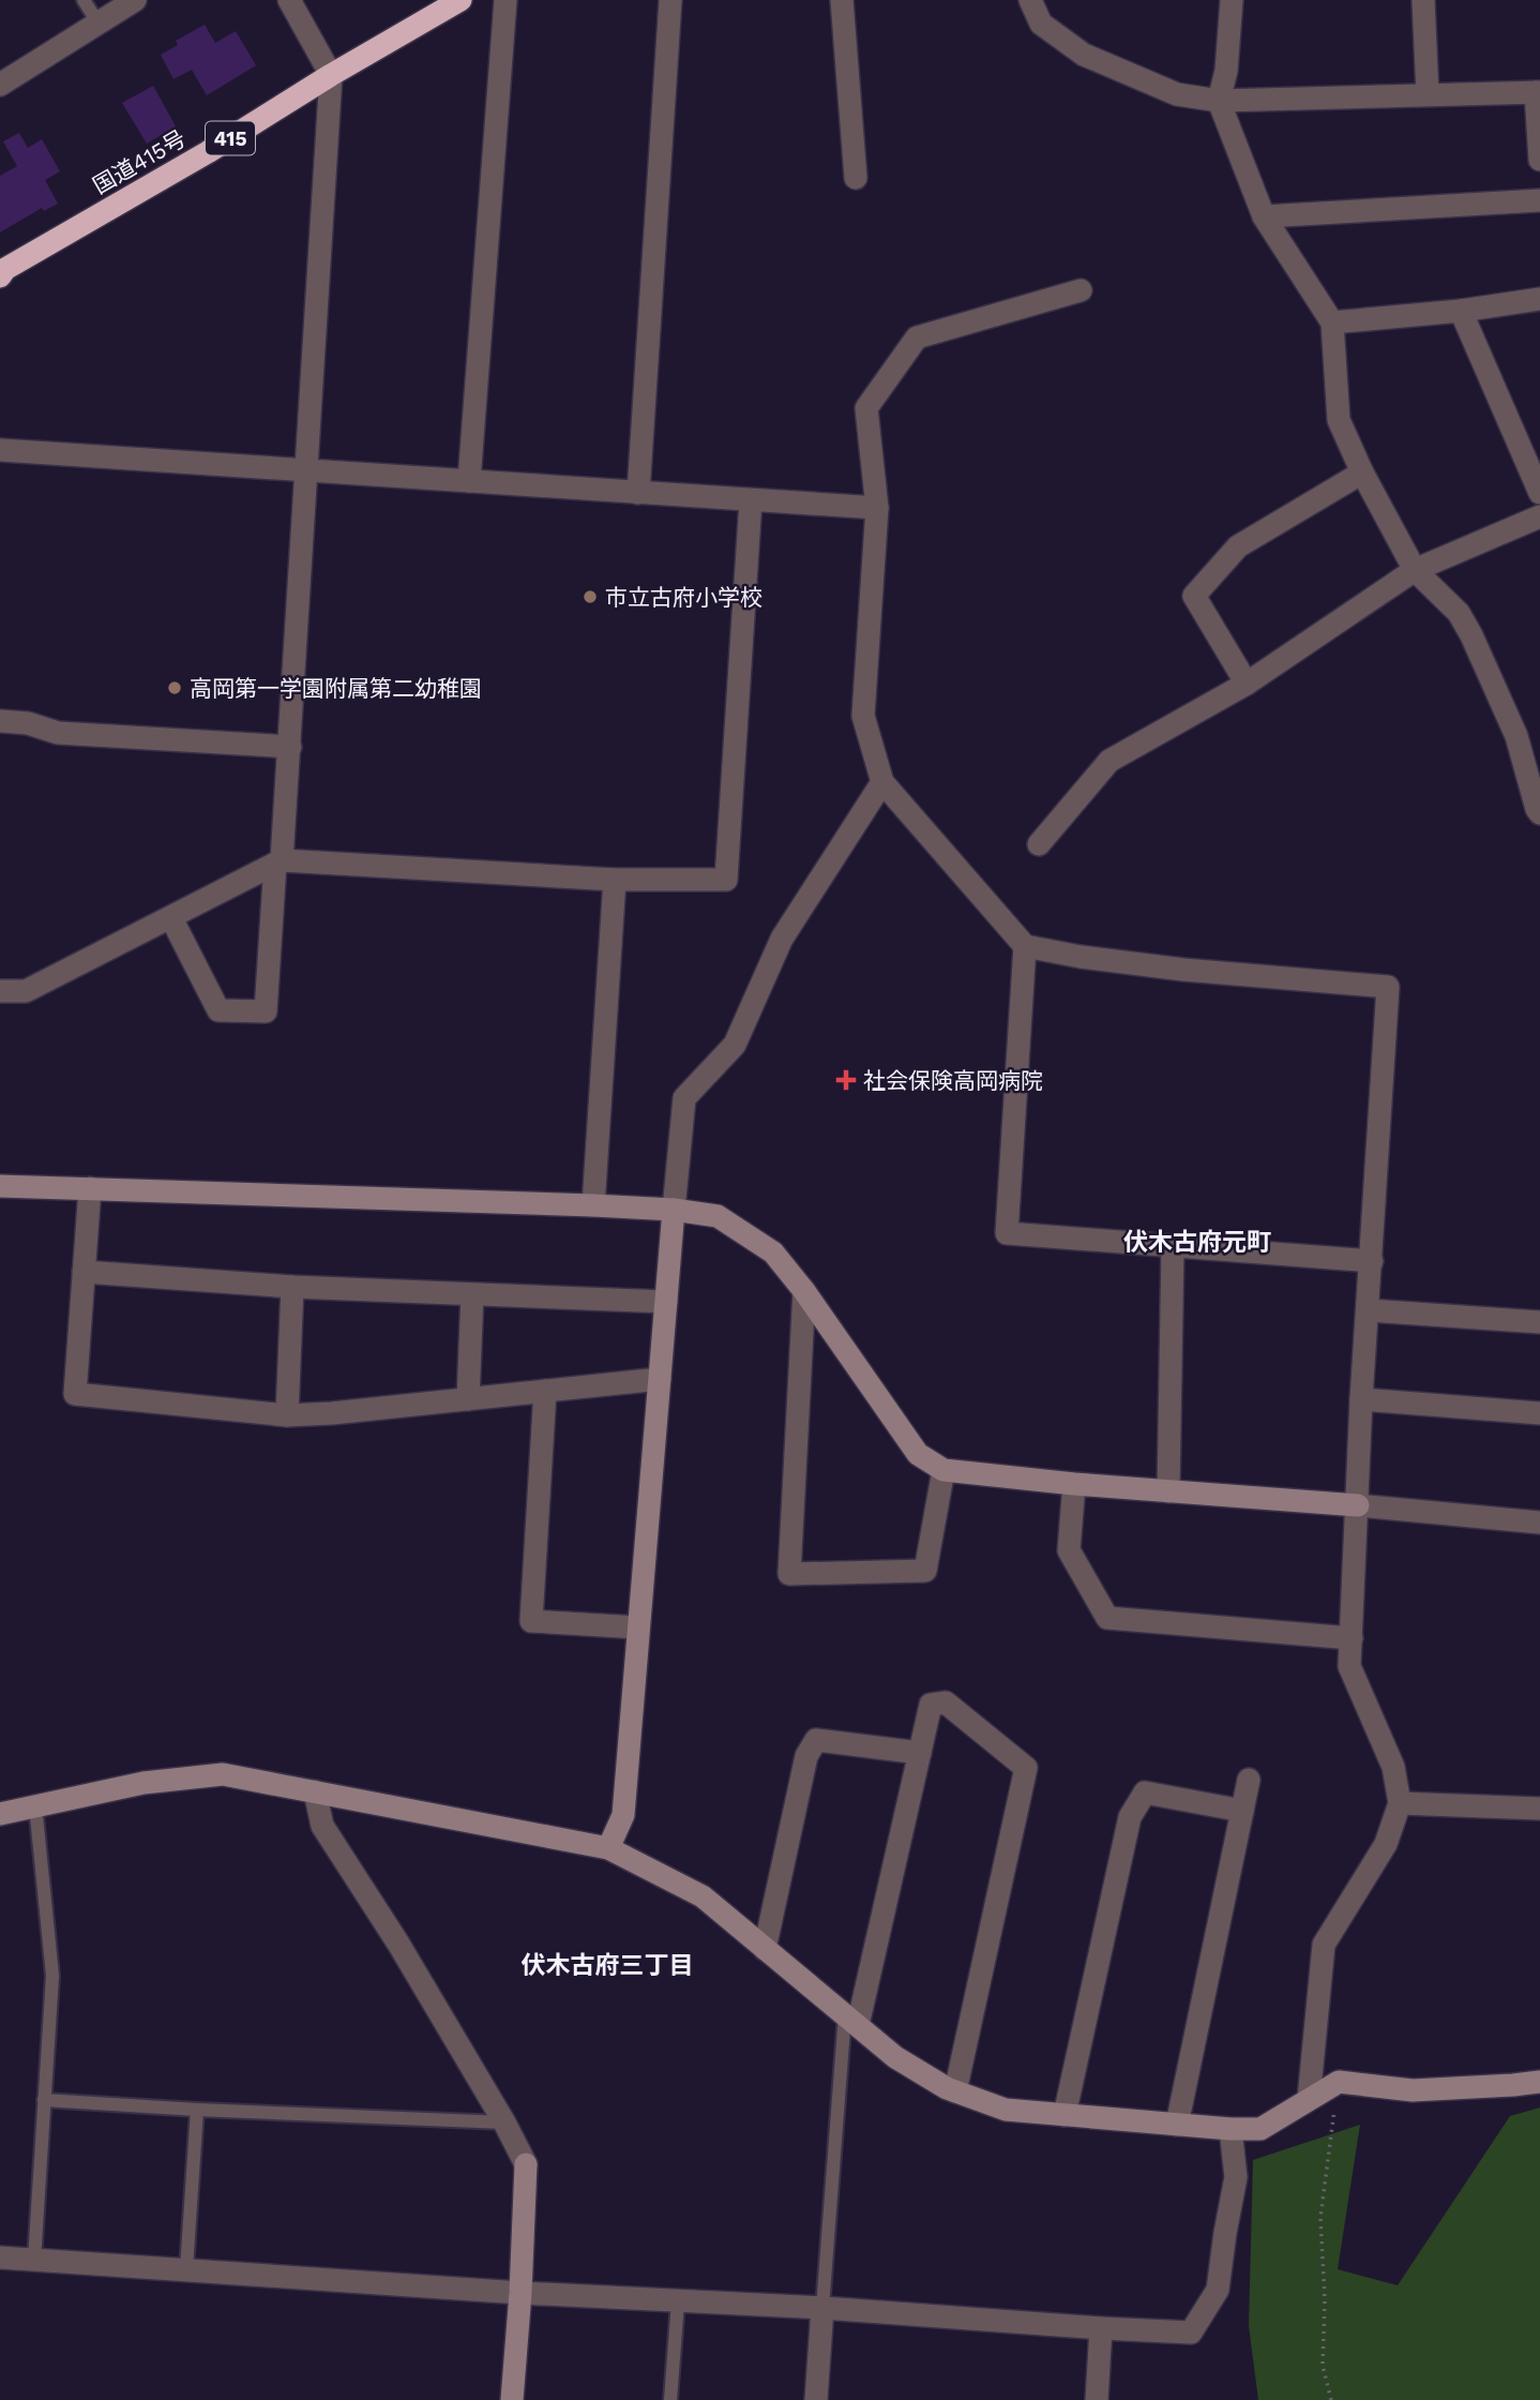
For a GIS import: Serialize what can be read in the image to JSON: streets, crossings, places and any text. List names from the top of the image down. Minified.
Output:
{"streets":{"highway":["415","国道415号"]},"districts":["伏木古府元町","伏木古府三丁目"],"places":{"other":["市立古府小学校","高岡第一学園附属第二幼稚園"],"health":["社会保険高岡病院"]}}
